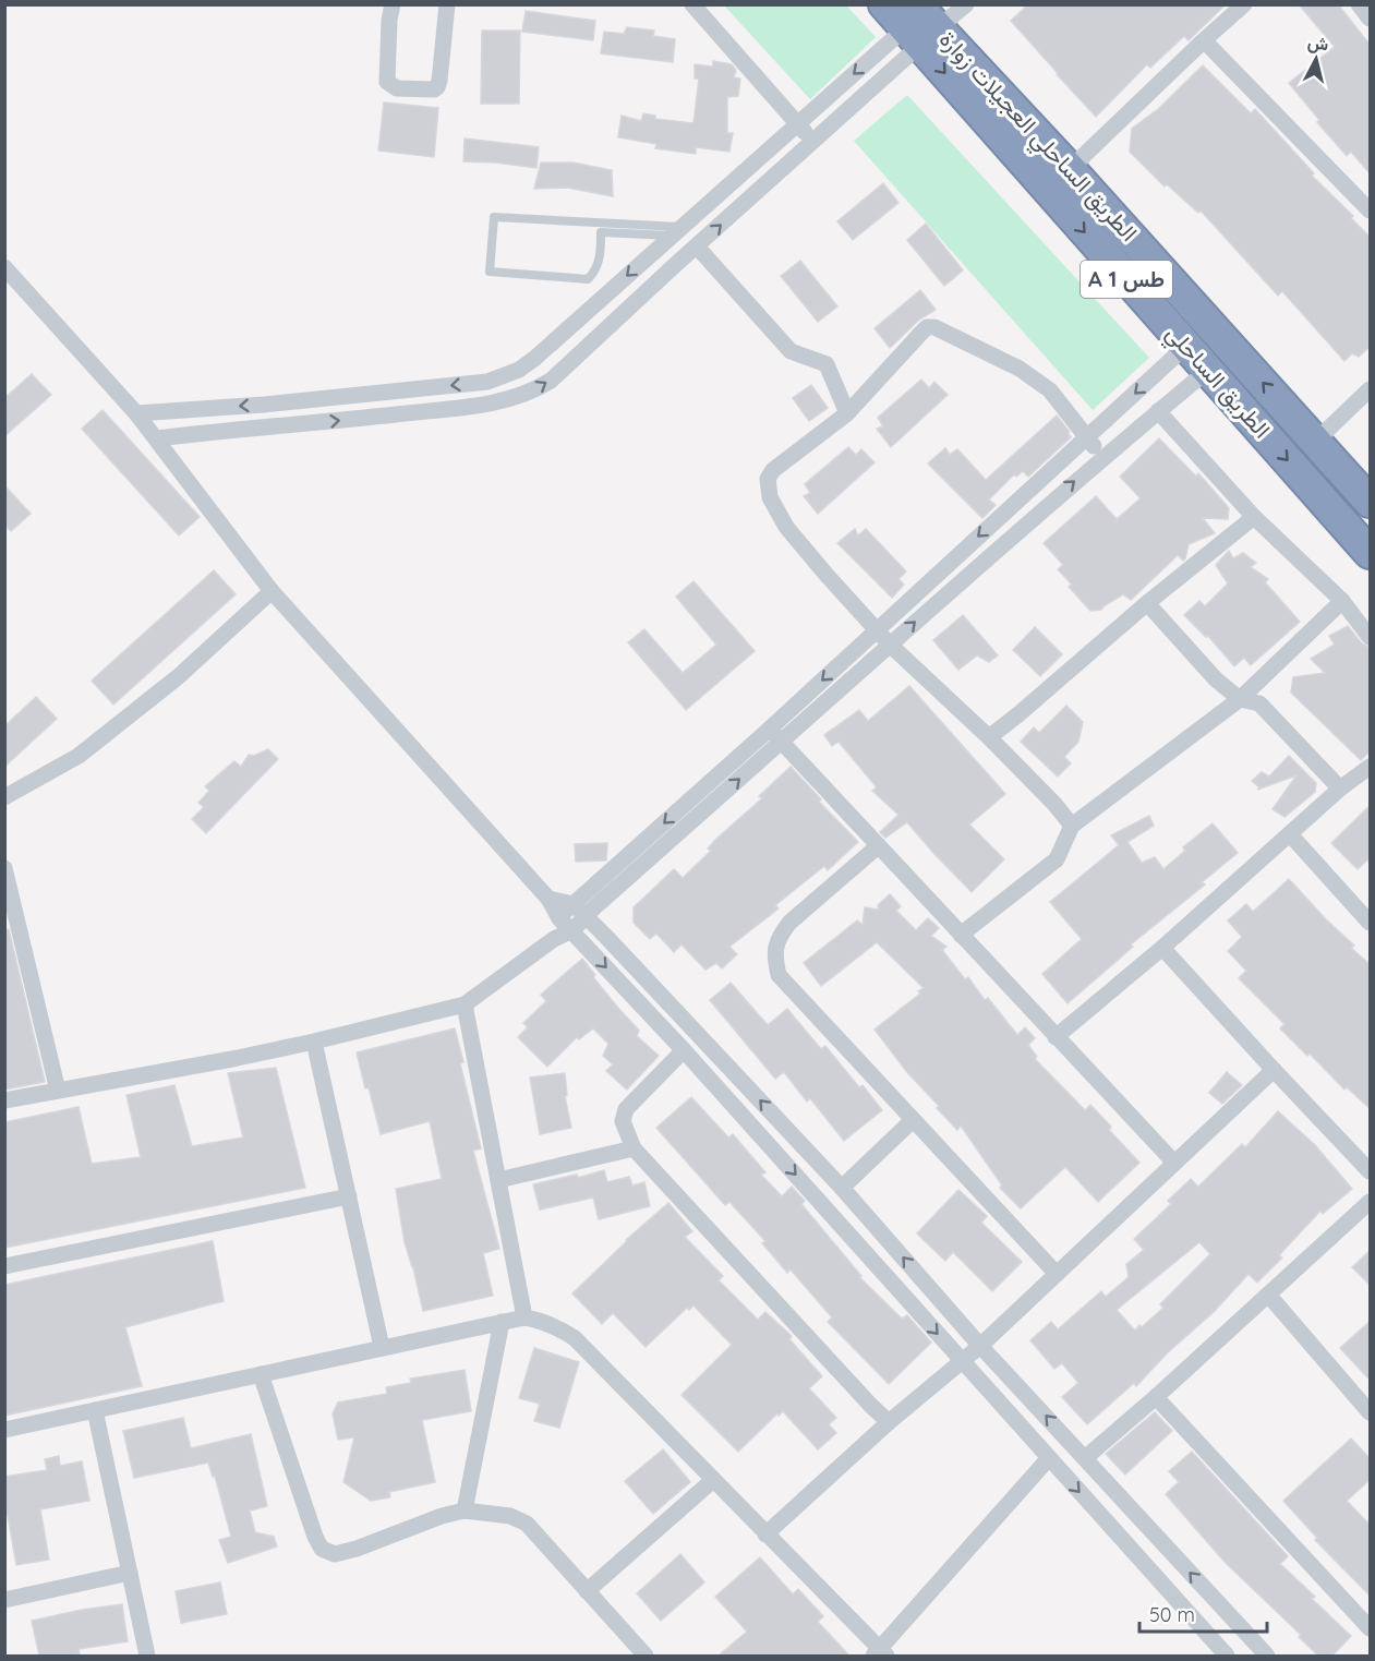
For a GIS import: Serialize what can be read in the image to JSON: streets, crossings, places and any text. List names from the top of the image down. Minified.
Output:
{"streets":{"highway":["الطريق الساحلي العجيلات زوارة","A 1 طس","الطريق الساحلي"]},"crossings":[["الطريق الساحلي العجيلات زوارة","الطريق الساحلي"]],"one_way":["الطريق الساحلي العجيلات زوارة","الطريق الساحلي"],"scale_bar":"50 m","north":"top"}
